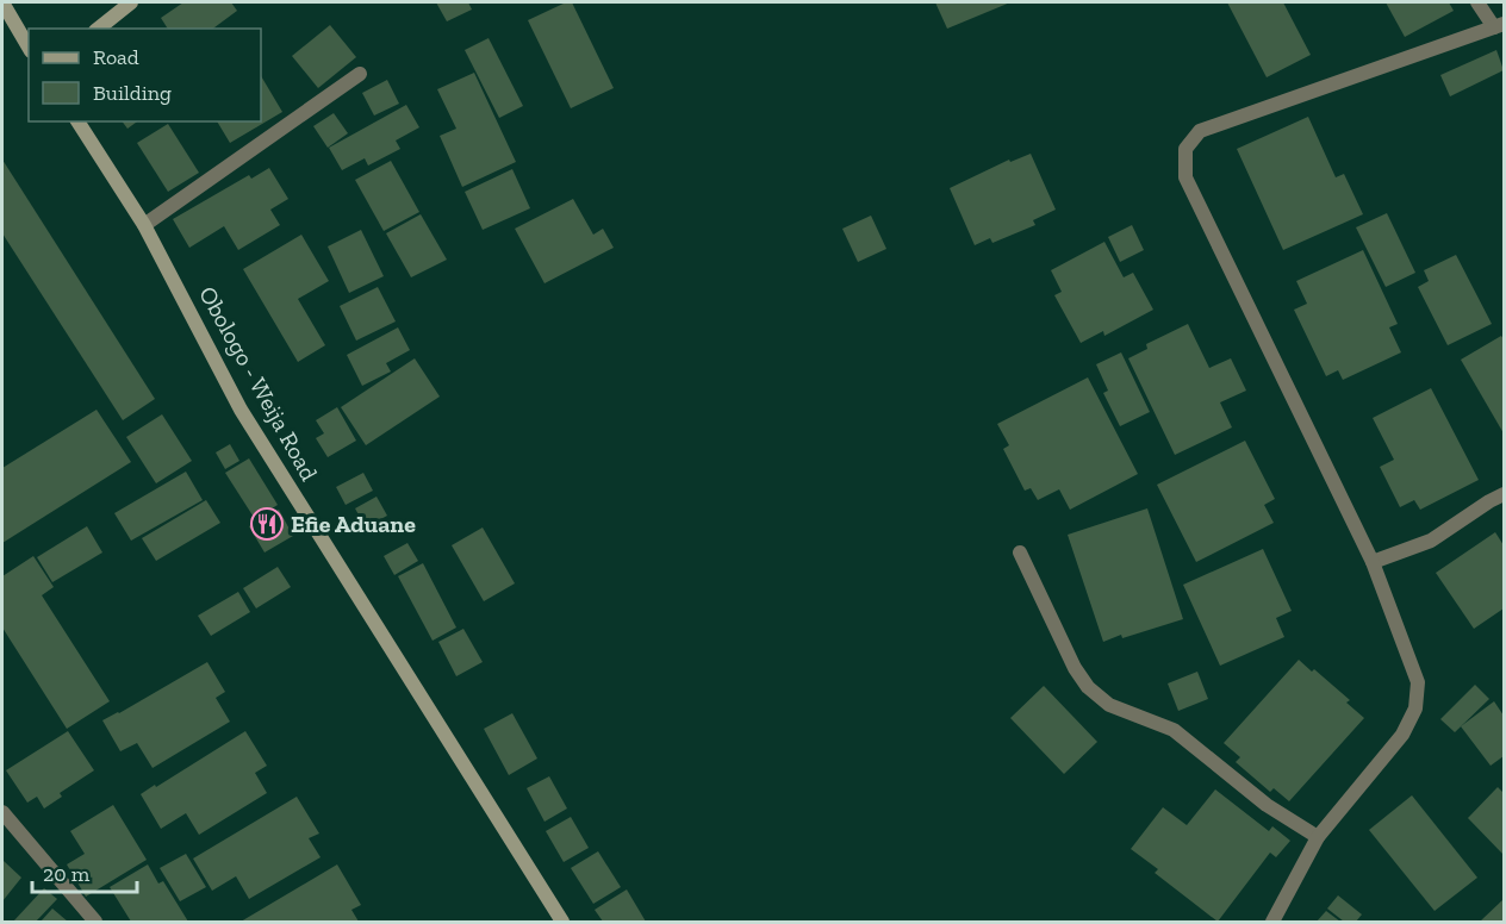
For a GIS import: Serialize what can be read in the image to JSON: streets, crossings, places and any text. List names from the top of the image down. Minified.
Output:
{"streets":{"street":["Obologo - Weija Road"]},"places":{"restaurant":["Efie Aduane"]},"legend":["Road","Building"],"scale_bar":"20 m"}
